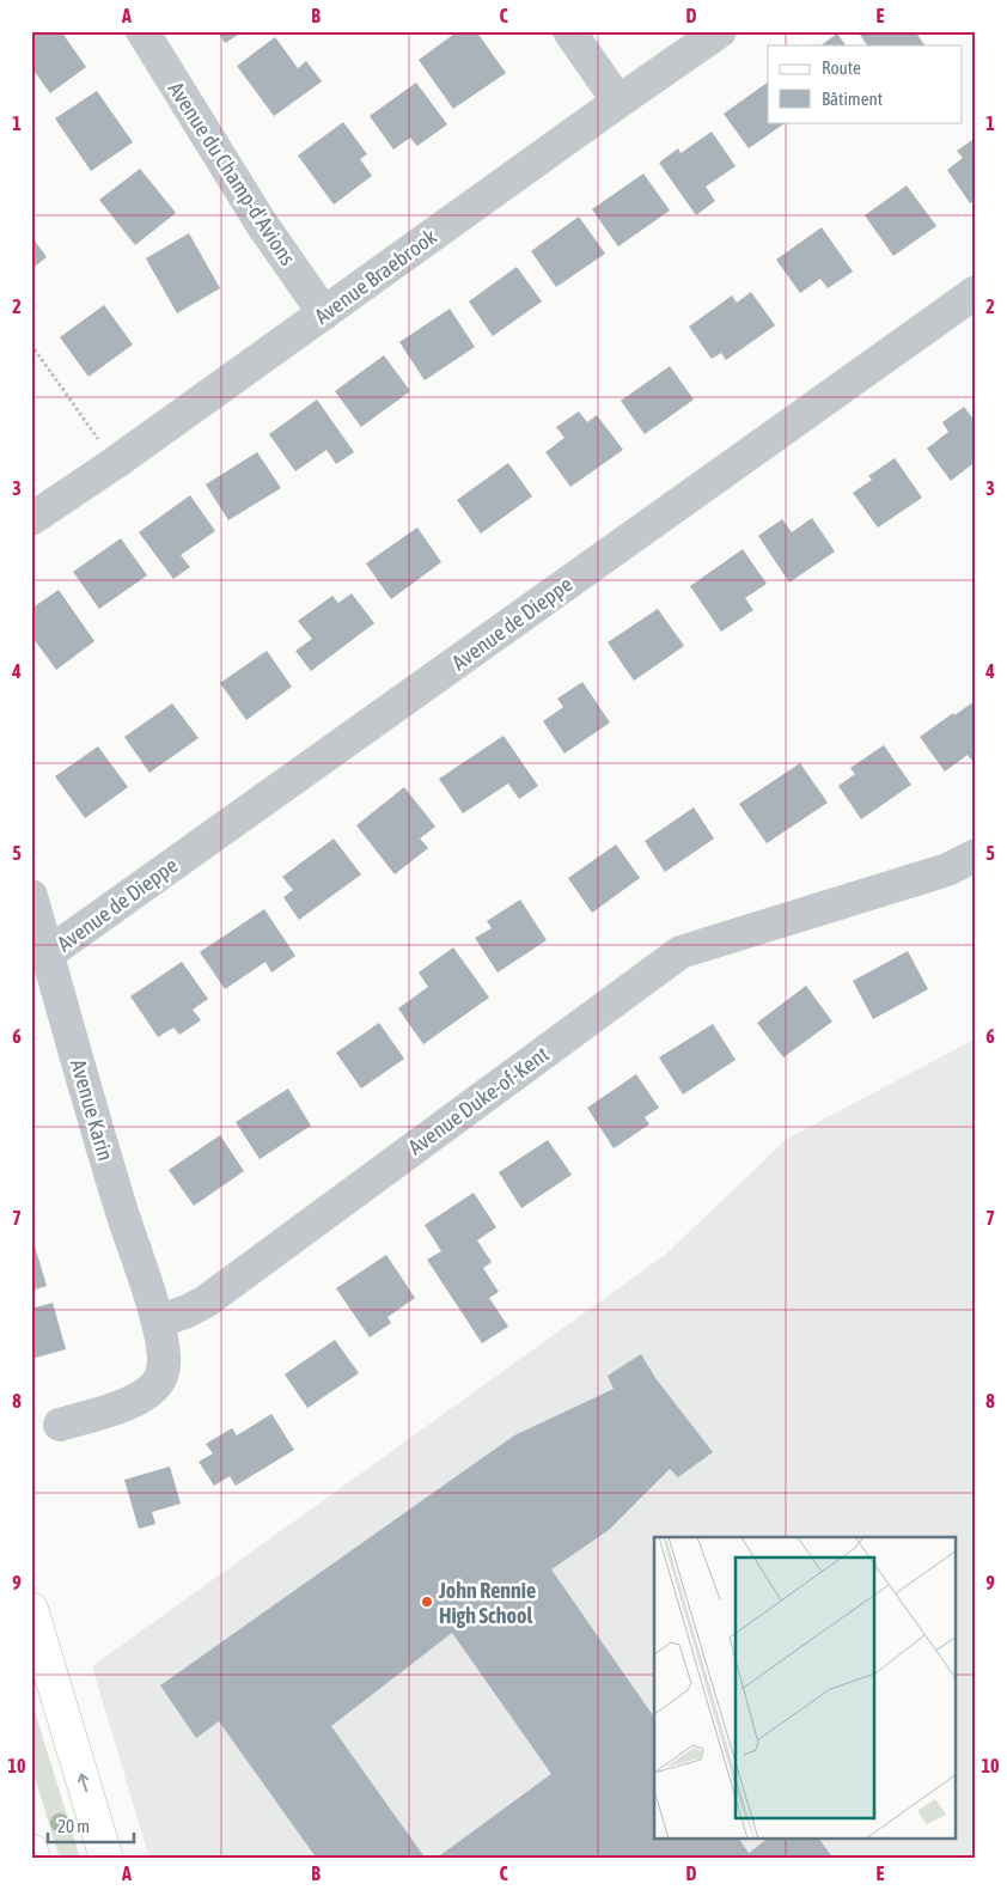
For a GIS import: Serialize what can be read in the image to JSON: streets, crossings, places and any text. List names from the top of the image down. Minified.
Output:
{"streets":{"street":["Avenue du Champ-d'Avions","Avenue Braebrook","Avenue de Dieppe","Avenue Duke-of-Kent","Avenue Karin"]},"crossings":[["Avenue du Champ-d'Avions","Avenue Braebrook"],["Avenue de Dieppe","Avenue Karin"],["Avenue Duke-of-Kent","Avenue Karin"]],"places":["John Rennie High School"],"legend":["Route","Bâtiment"],"scale_bar":"20 m","grid":{"columns":["A","B","C","D","E"],"rows":["1","2","3","4","5","6","7","8","9","10"]}}
